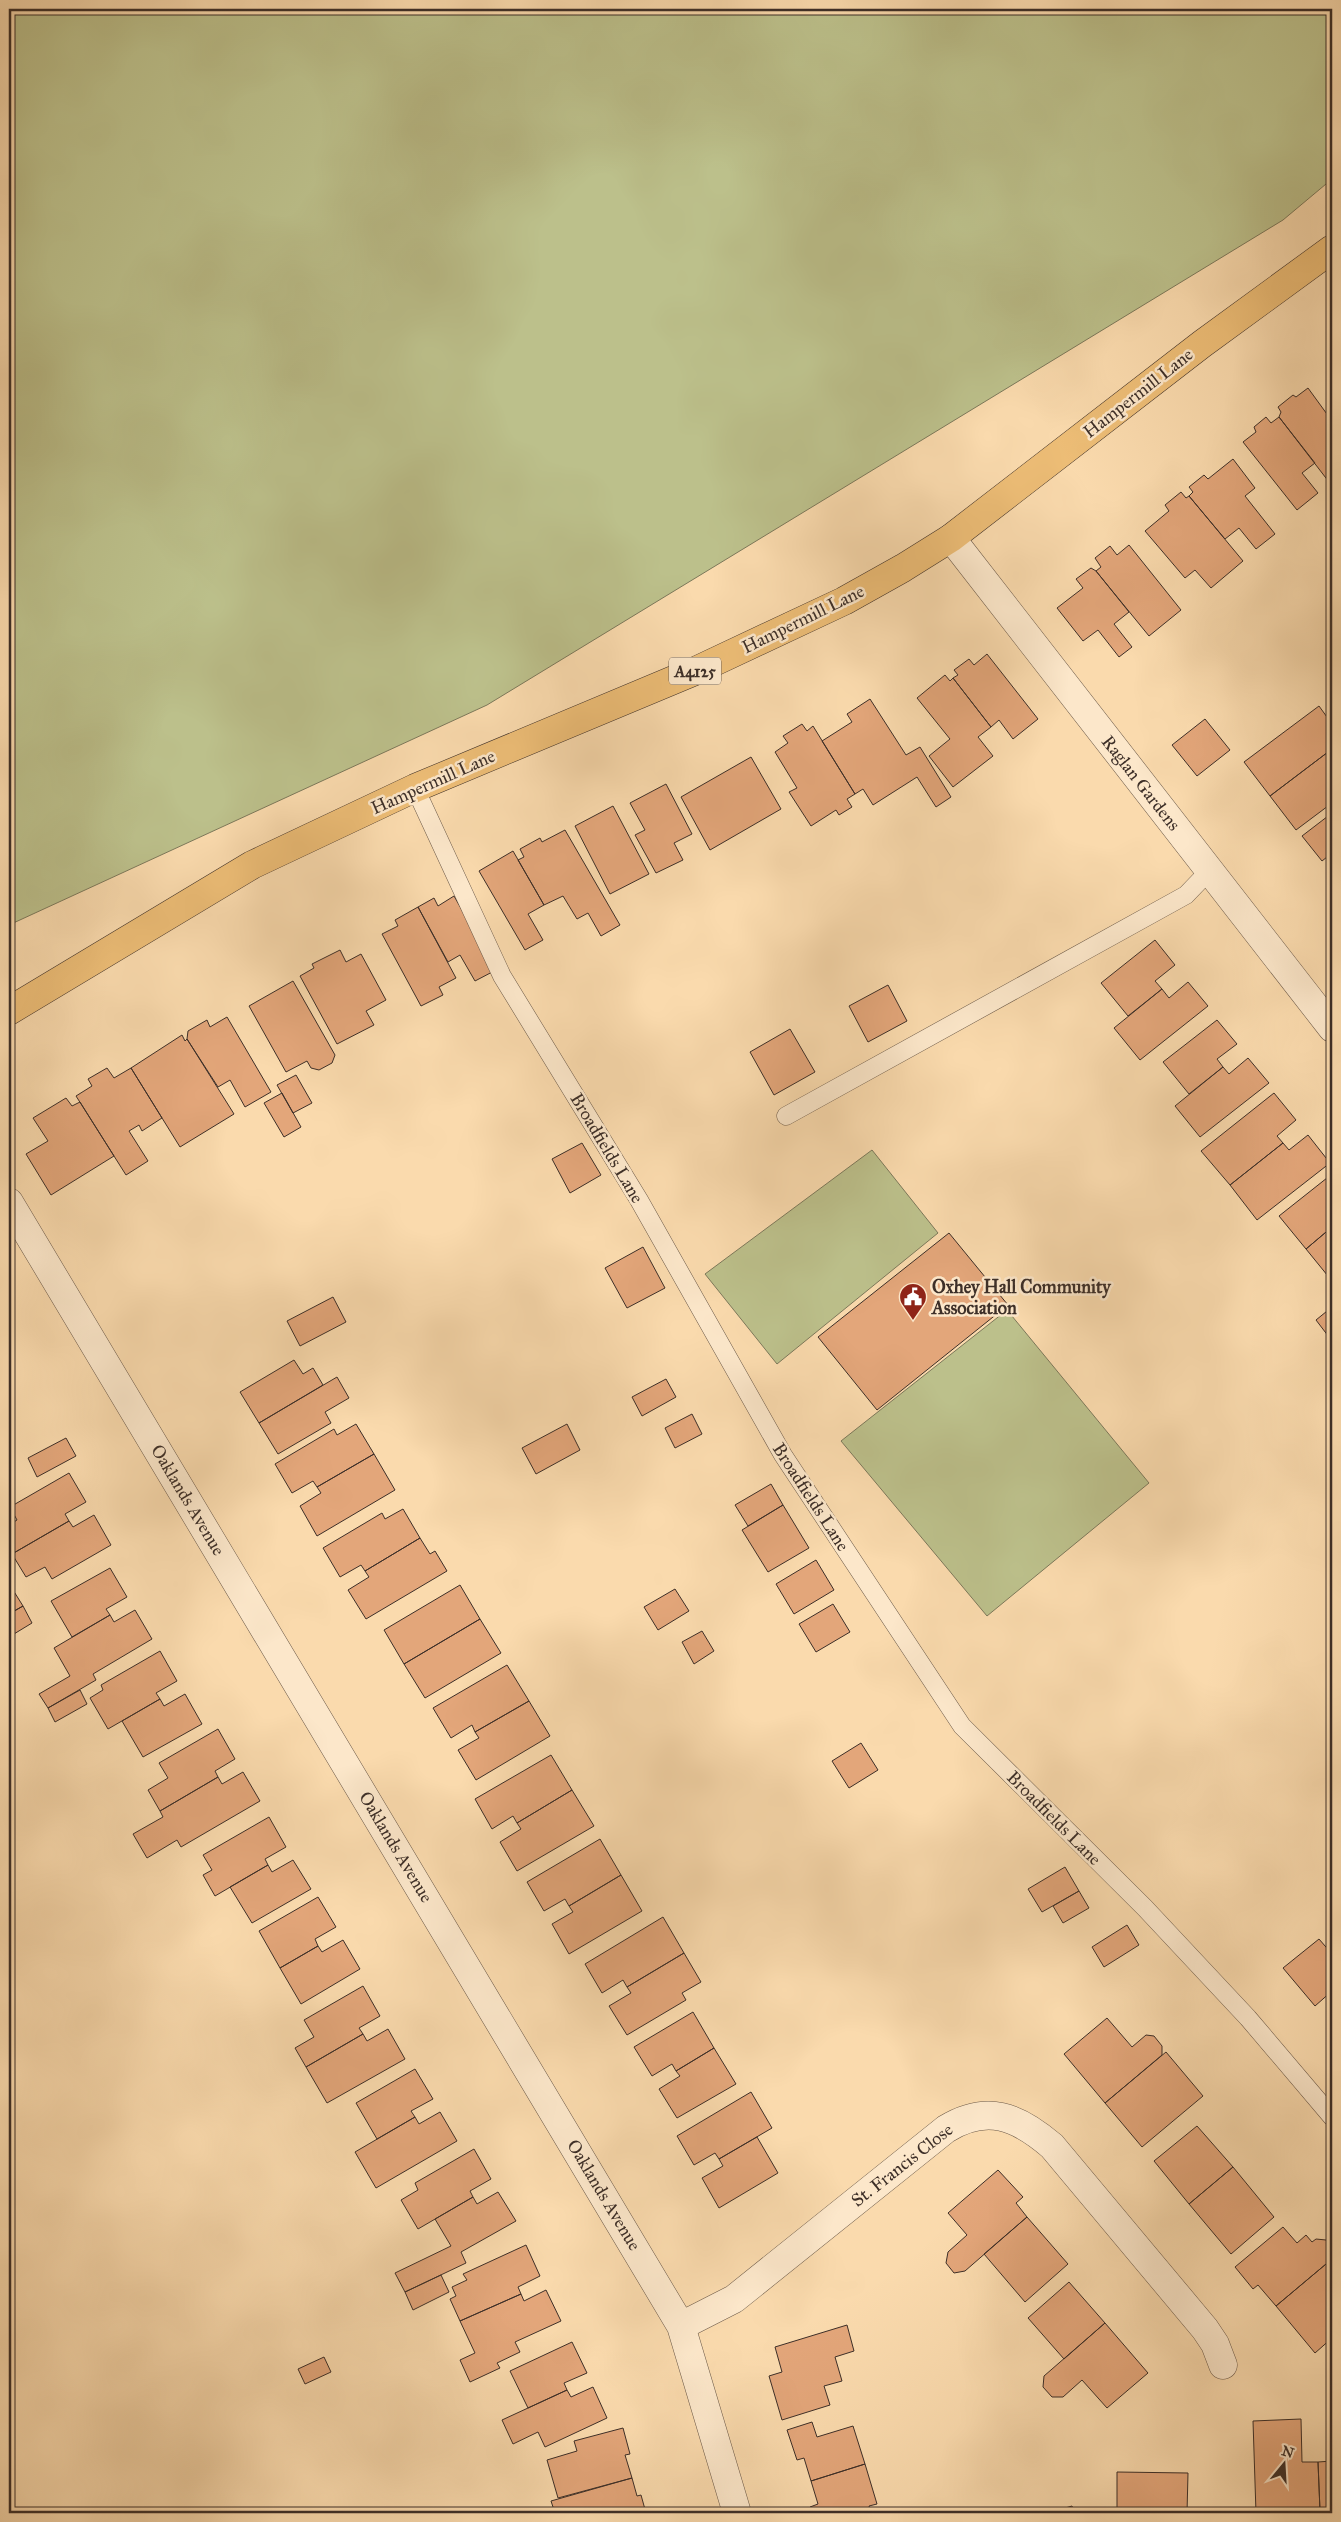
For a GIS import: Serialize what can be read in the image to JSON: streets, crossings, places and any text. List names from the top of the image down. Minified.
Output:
{"streets":{"main road":["Hampermill Lane","A4125"],"street":["Raglan Gardens","Oaklands Avenue","St. Francis Close"],"lane":["Broadfields Lane"]},"crossings":[["Hampermill Lane","Raglan Gardens"],["Hampermill Lane","Broadfields Lane"],["Oaklands Avenue","St. Francis Close"]],"places":{"public building":["Oxhey Hall Community Association"]},"north":"top"}
